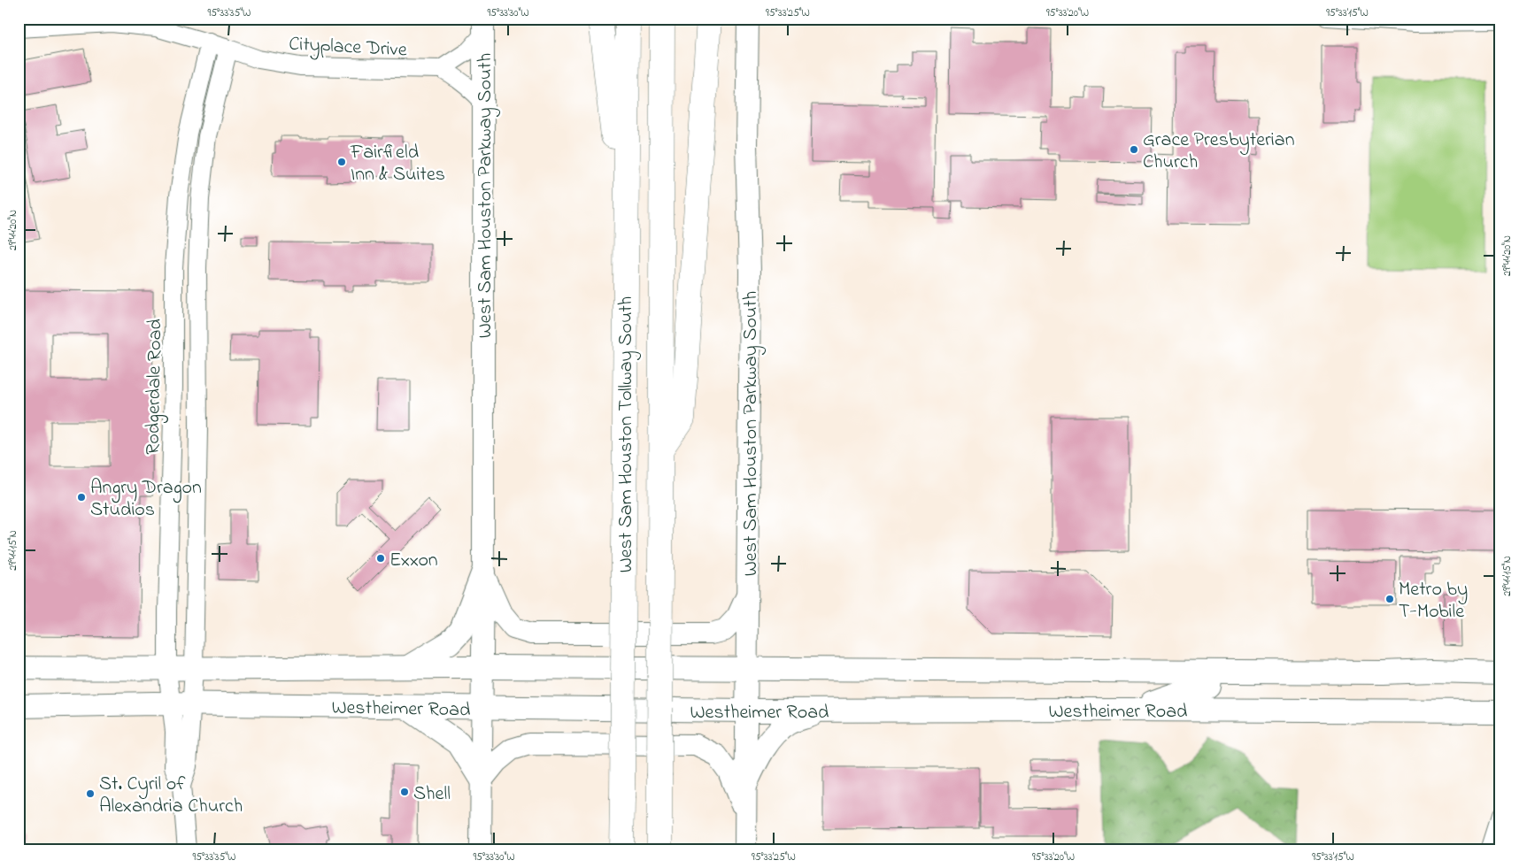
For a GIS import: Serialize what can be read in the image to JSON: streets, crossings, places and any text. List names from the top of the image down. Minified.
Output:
{"streets":{"highway":["West Sam Houston Tollway South"],"main road":["West Sam Houston Parkway South","Westheimer Road"],"street":["Cityplace Drive","Rodgerdale Road"]},"crossings":[["Cityplace Drive","West Sam Houston Parkway South"],["Cityplace Drive","Rodgerdale Road"],["West Sam Houston Parkway South","Westheimer Road"],["Rodgerdale Road","Westheimer Road"]],"places":["Grace Presbyterian Church","Fairfield Inn & Suites","Angry Dragon Studios","Exxon","Metro by T-Mobile","Shell","St. Cyril of Alexandria Church"],"coordinates":["95°33'35\"W","95°33'30\"W","95°33'25\"W","95°33'20\"W","95°33'15\"W","29°44'20\"N","29°44'15\"N"]}
